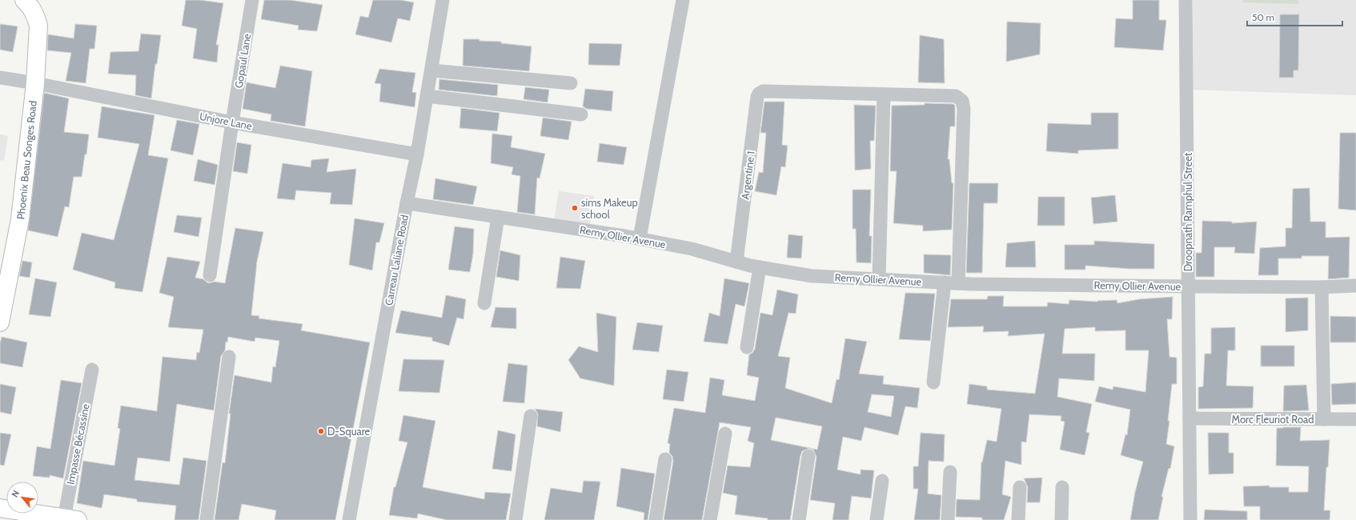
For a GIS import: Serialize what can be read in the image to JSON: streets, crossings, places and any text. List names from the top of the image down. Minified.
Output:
{"streets":{"main road":["Phoenix Beau Songes Road"],"street":["Gopaul Lane","Unjore Lane","Argentine 1","Droopnath Ramphul Street","Remy Ollier Avenue","Carreau Laliane Road","Morc Fleuriot Road","Impasse Bécassine"]},"crossings":[["Gopaul Lane","Unjore Lane"],["Unjore Lane","Phoenix Beau Songes Road"],["Unjore Lane","Carreau Laliane Road"],["Argentine 1","Remy Ollier Avenue"],["Droopnath Ramphul Street","Remy Ollier Avenue"],["Droopnath Ramphul Street","Morc Fleuriot Road"],["Remy Ollier Avenue","Carreau Laliane Road"]],"places":["sims Makeup school","D-Square"],"scale_bar":"50 m","north":"top left"}
